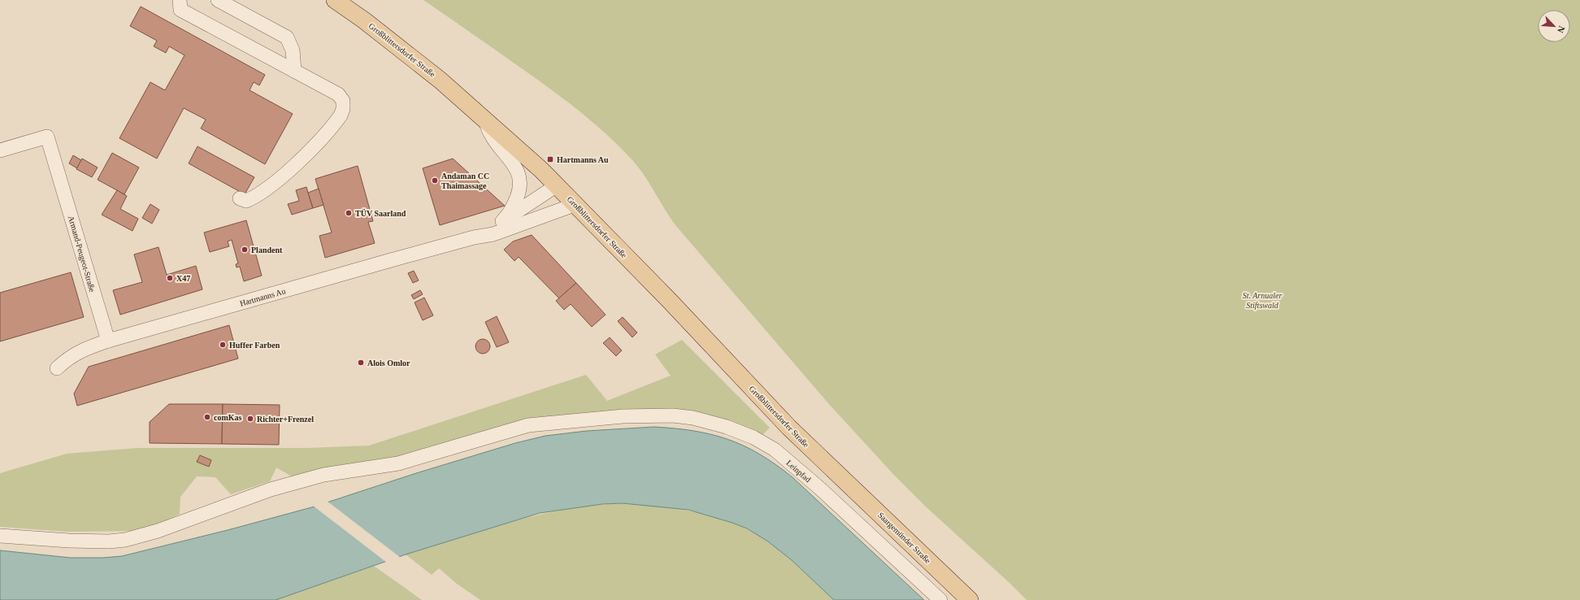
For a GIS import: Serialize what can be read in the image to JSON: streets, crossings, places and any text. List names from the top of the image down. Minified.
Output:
{"streets":{"main road":["Großblittersdorfer Straße","Saargemünder Straße"],"street":["Armand-Peugeot-Straße","Hartmanns Au","Leinpfad"]},"crossings":[["Großblittersdorfer Straße","Hartmanns Au"],["Großblittersdorfer Straße","Saargemünder Straße"],["Armand-Peugeot-Straße","Hartmanns Au"]],"parks":["St. Arnualer Stiftswald"],"places":{"transit":["Hartmanns Au"],"other":["Andaman CC Thaimassage","TÜV Saarland","Plandent","X47","Huffer Farben","Alois Omlor","comKas","Richter+Frenzel"]},"north":"bottom right"}
